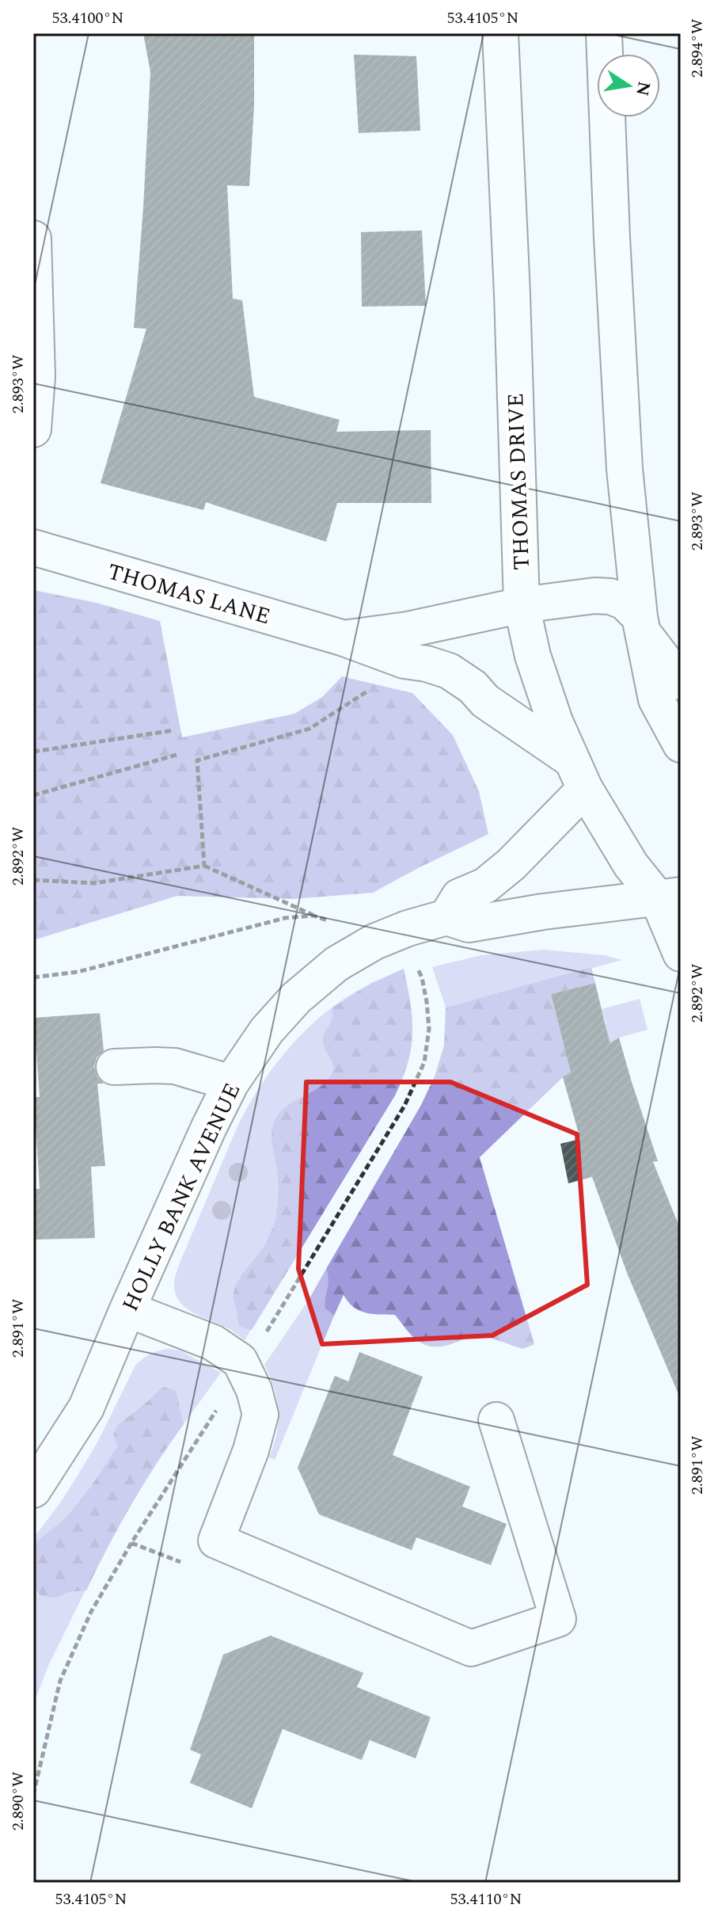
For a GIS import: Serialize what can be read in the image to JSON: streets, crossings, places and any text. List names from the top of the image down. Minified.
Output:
{"streets":{"street":["THOMAS DRIVE","THOMAS LANE","HOLLY BANK AVENUE"]},"crossings":[["THOMAS DRIVE","THOMAS LANE"],["THOMAS DRIVE","HOLLY BANK AVENUE"]],"north":"right","coordinates":["53.4100°N","53.4105°N","2.894°W","2.893°W","2.892°W","2.891°W","2.890°W","53.4110°N"]}
